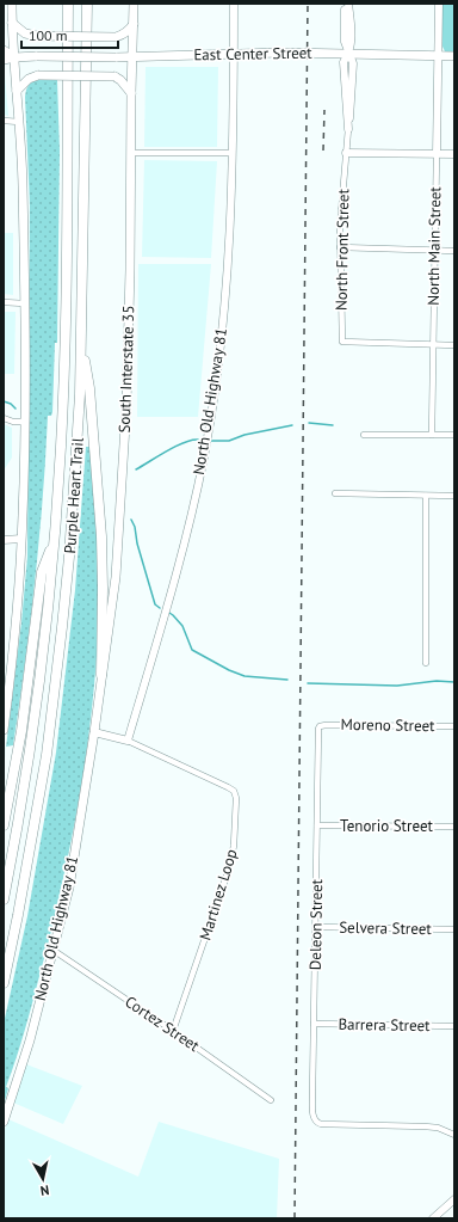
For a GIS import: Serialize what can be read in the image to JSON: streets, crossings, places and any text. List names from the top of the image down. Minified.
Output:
{"streets":{"highway":["Purple Heart Trail"],"main road":["East Center Street","South Interstate 35","North Old Highway 81"],"street":["North Main Street","North Front Street","Moreno Street","Tenorio Street","Martinez Loop","Deleon Street","Selvera Street","Cortez Street","Barrera Street"]},"crossings":[["East Center Street","North Main Street"],["East Center Street","North Front Street"],["East Center Street","South Interstate 35"],["East Center Street","North Old Highway 81"],["North Main Street","North Front Street"],["South Interstate 35","North Old Highway 81"],["South Interstate 35","Martinez Loop"],["North Old Highway 81","Martinez Loop"],["North Old Highway 81","Cortez Street"],["Moreno Street","Deleon Street"],["Tenorio Street","Deleon Street"],["Martinez Loop","Cortez Street"],["Deleon Street","Selvera Street"],["Deleon Street","Barrera Street"]],"scale_bar":"100 m","north":"bottom"}
